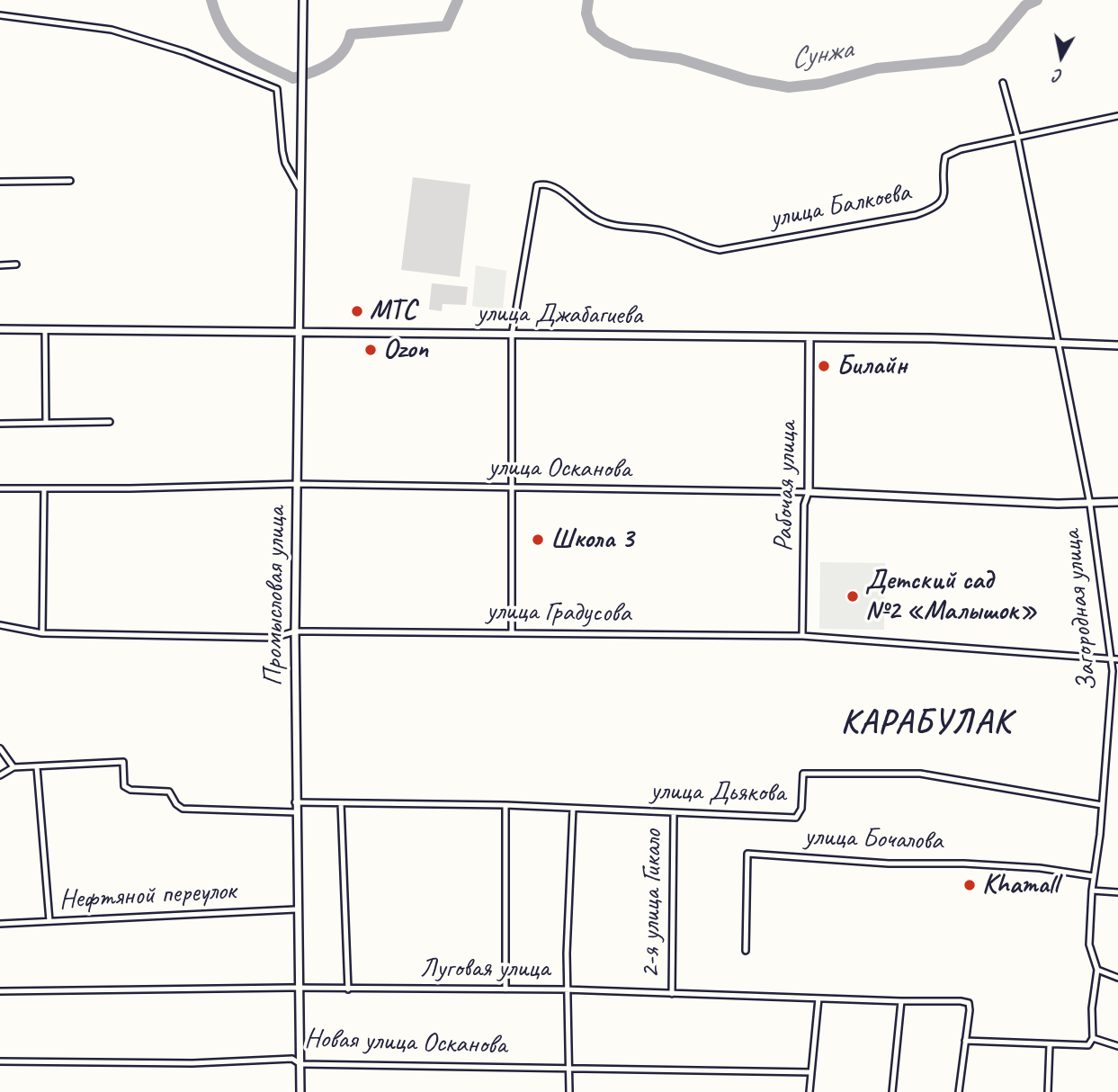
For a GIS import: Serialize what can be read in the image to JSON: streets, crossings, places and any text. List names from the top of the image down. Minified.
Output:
{"streets":{"main road":["улица Джабагиева","улица Осканова","Рабочая улица","Промысловая улица"],"street":["улица Балкоева","Загородная улица","улица Градусова","улица Дьякова","улица Бочалова","Нефтяной переулок","2-я улица Гикало","Луговая улица","Новая улица Осканова"]},"crossings":[["улица Балкоева","улица Джабагиева"],["улица Балкоева","Загородная улица"],["улица Джабагиева","Рабочая улица"],["улица Джабагиева","Промысловая улица"],["улица Джабагиева","Загородная улица"],["улица Осканова","Рабочая улица"],["улица Осканова","Промысловая улица"],["улица Осканова","Загородная улица"],["Рабочая улица","улица Градусова"],["Промысловая улица","улица Градусова"],["Промысловая улица","улица Дьякова"],["Промысловая улица","Нефтяной переулок"],["Промысловая улица","Луговая улица"],["Промысловая улица","Новая улица Осканова"],["Загородная улица","улица Градусова"],["Загородная улица","улица Дьякова"],["Загородная улица","улица Бочалова"],["улица Дьякова","2-я улица Гикало"],["2-я улица Гикало","Луговая улица"]],"districts":["КАРАБУЛАК"],"water":["Сунжа"],"places":["МТС","Ozon","Билайн","Школа 3","Детский сад №2 «Малышок»","Khamall"],"north":"bottom"}
